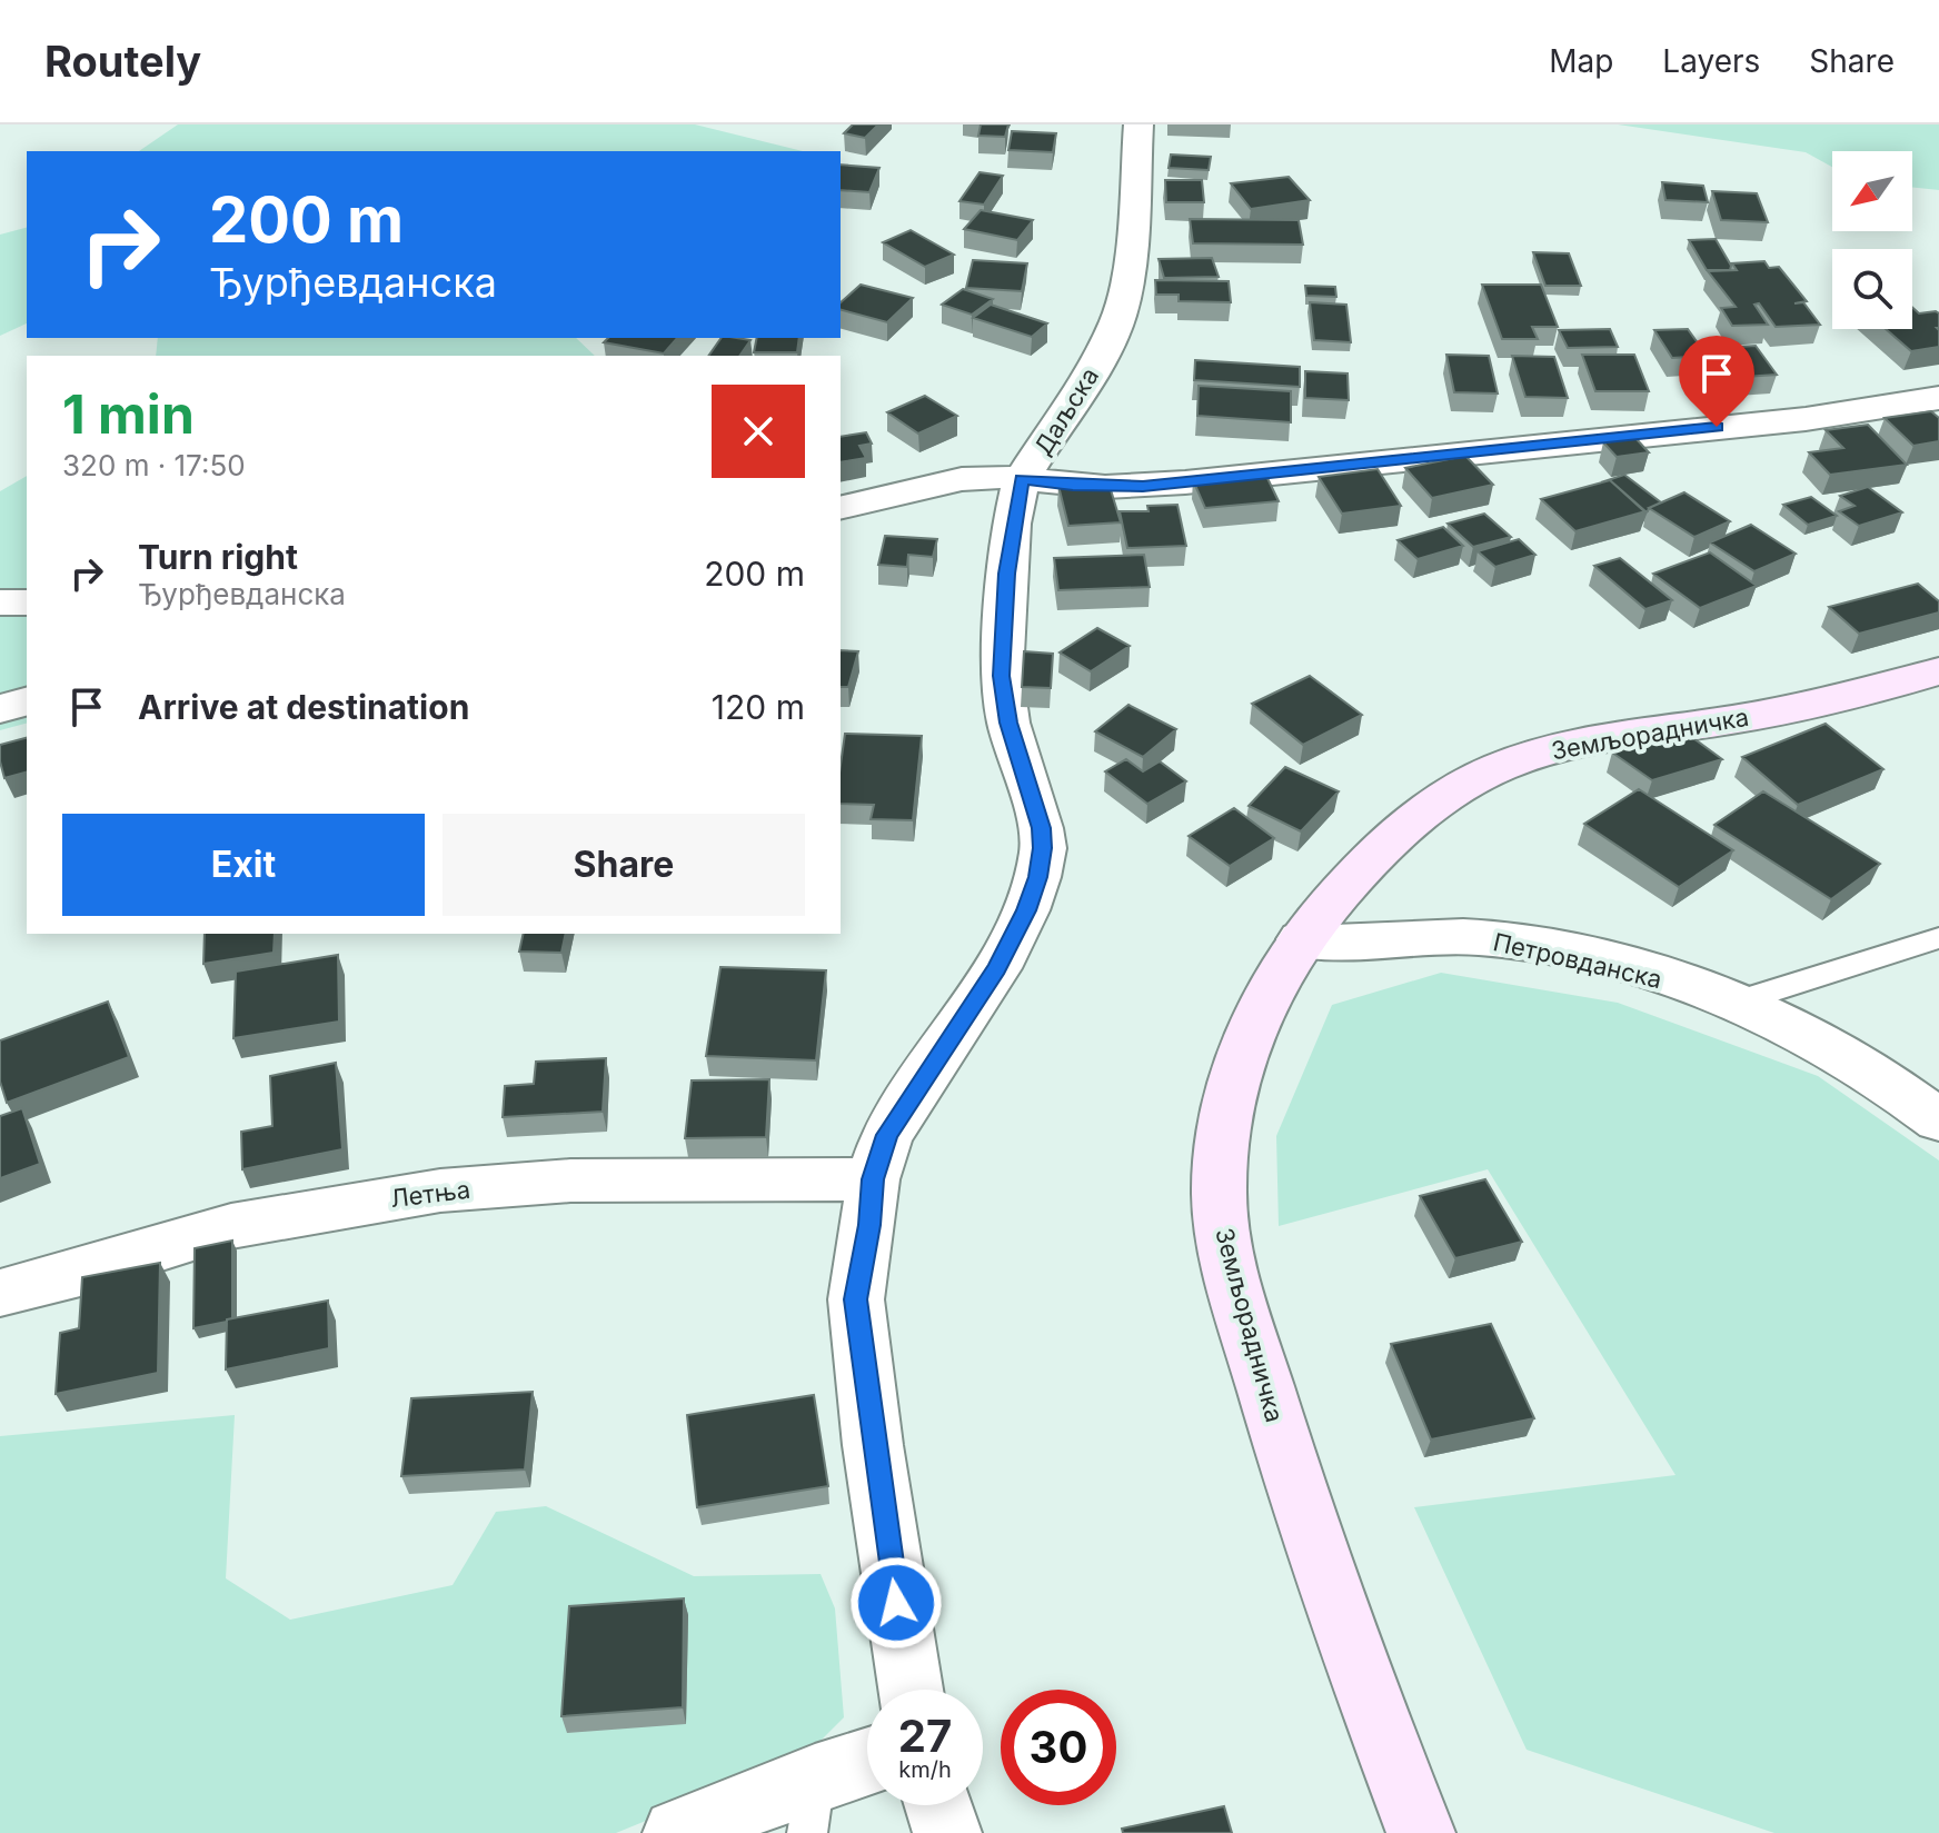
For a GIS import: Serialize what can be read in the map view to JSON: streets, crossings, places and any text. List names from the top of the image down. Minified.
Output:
{"streets":{"street":["Даљска","Земљорадничка","Петровданска","Летња"]},"crossings":[["Даљска","Летња"],["Земљорадничка","Петровданска"]],"north":"bottom left","page":{"header":"Routely","nav":["Map","Layers","Share"],"turn":["200 m","Ђурђевданска"],"heading":["1 min","320 m · 17:50"],"list":[{"name":"Turn right","note":"Ђурђевданска","value":"200 m"},{"name":"Arrive at destination","value":"120 m"}],"buttons":["Exit","Share"],"speed":"27 km/h","limit":"30"}}
